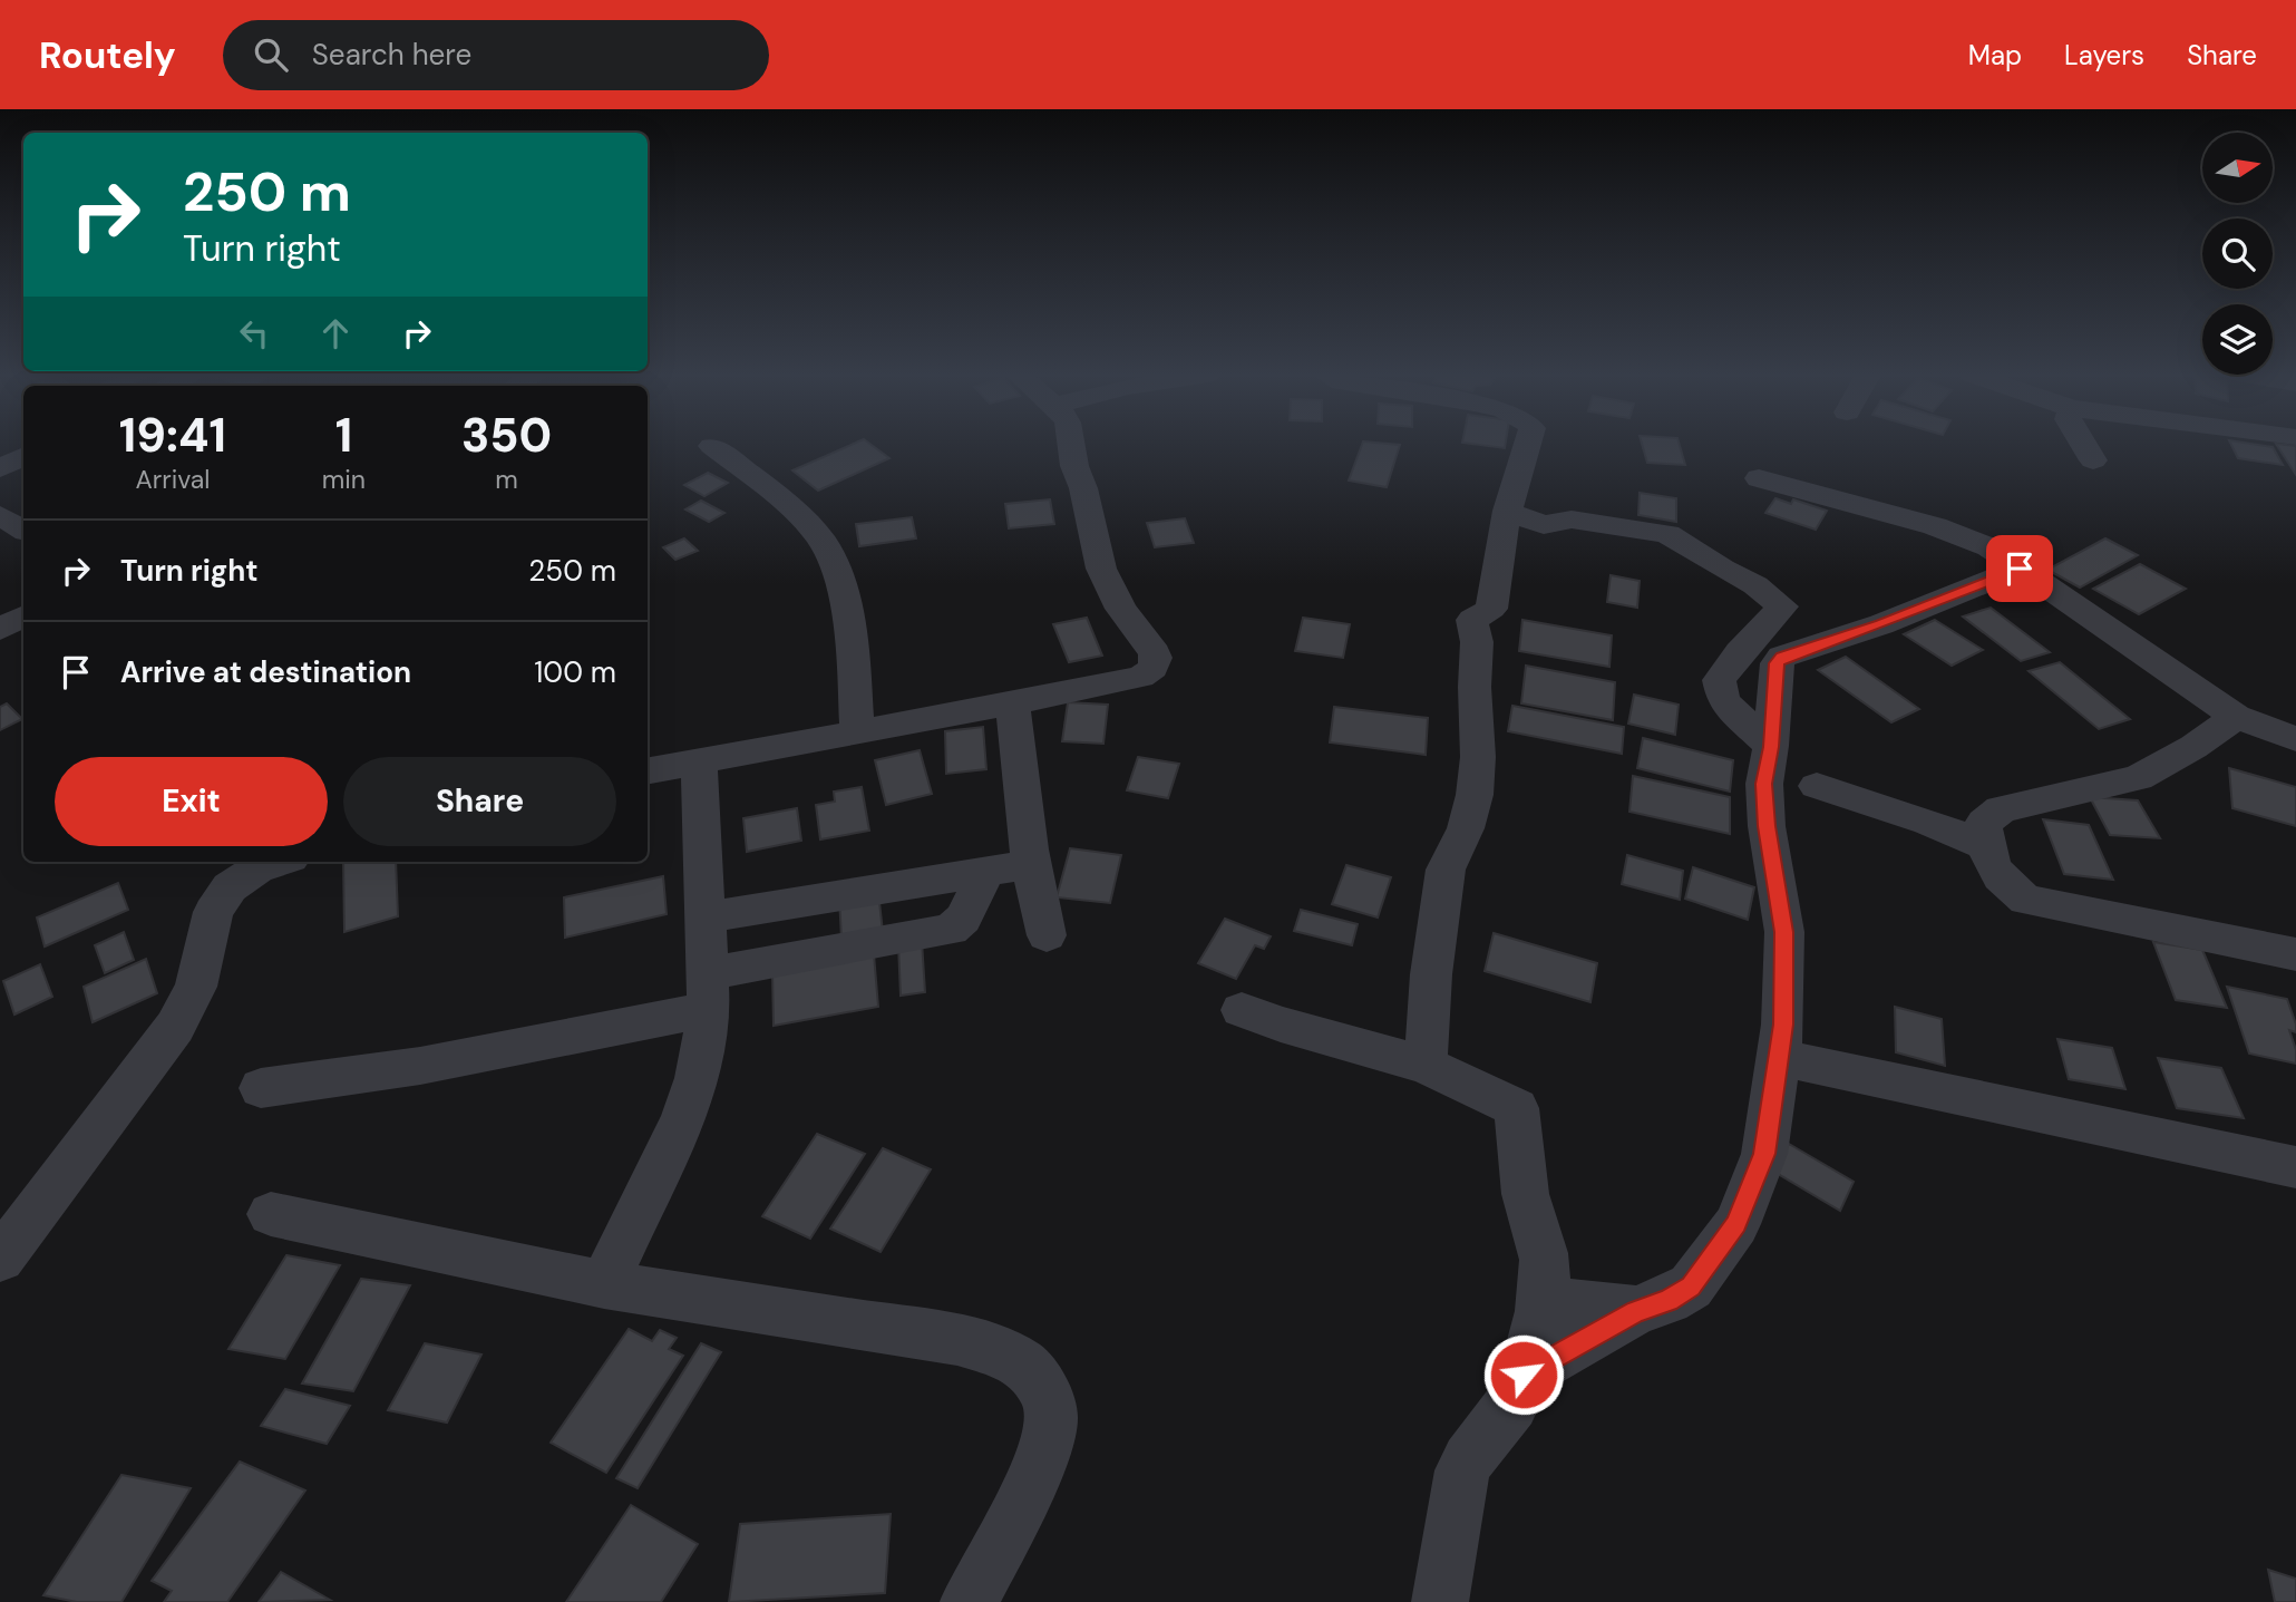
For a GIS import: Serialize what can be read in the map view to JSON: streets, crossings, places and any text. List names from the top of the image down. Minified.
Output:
{"north":"right","page":{"header":"Routely","search":"Search here","nav":["Map","Layers","Share"],"turn":["250 m","Turn right"],"eta":["19:41","Arrival","1","min","350","m"],"list":[{"name":"Turn right","value":"250 m"},{"name":"Arrive at destination","value":"100 m"}],"buttons":["Exit","Share"]}}
